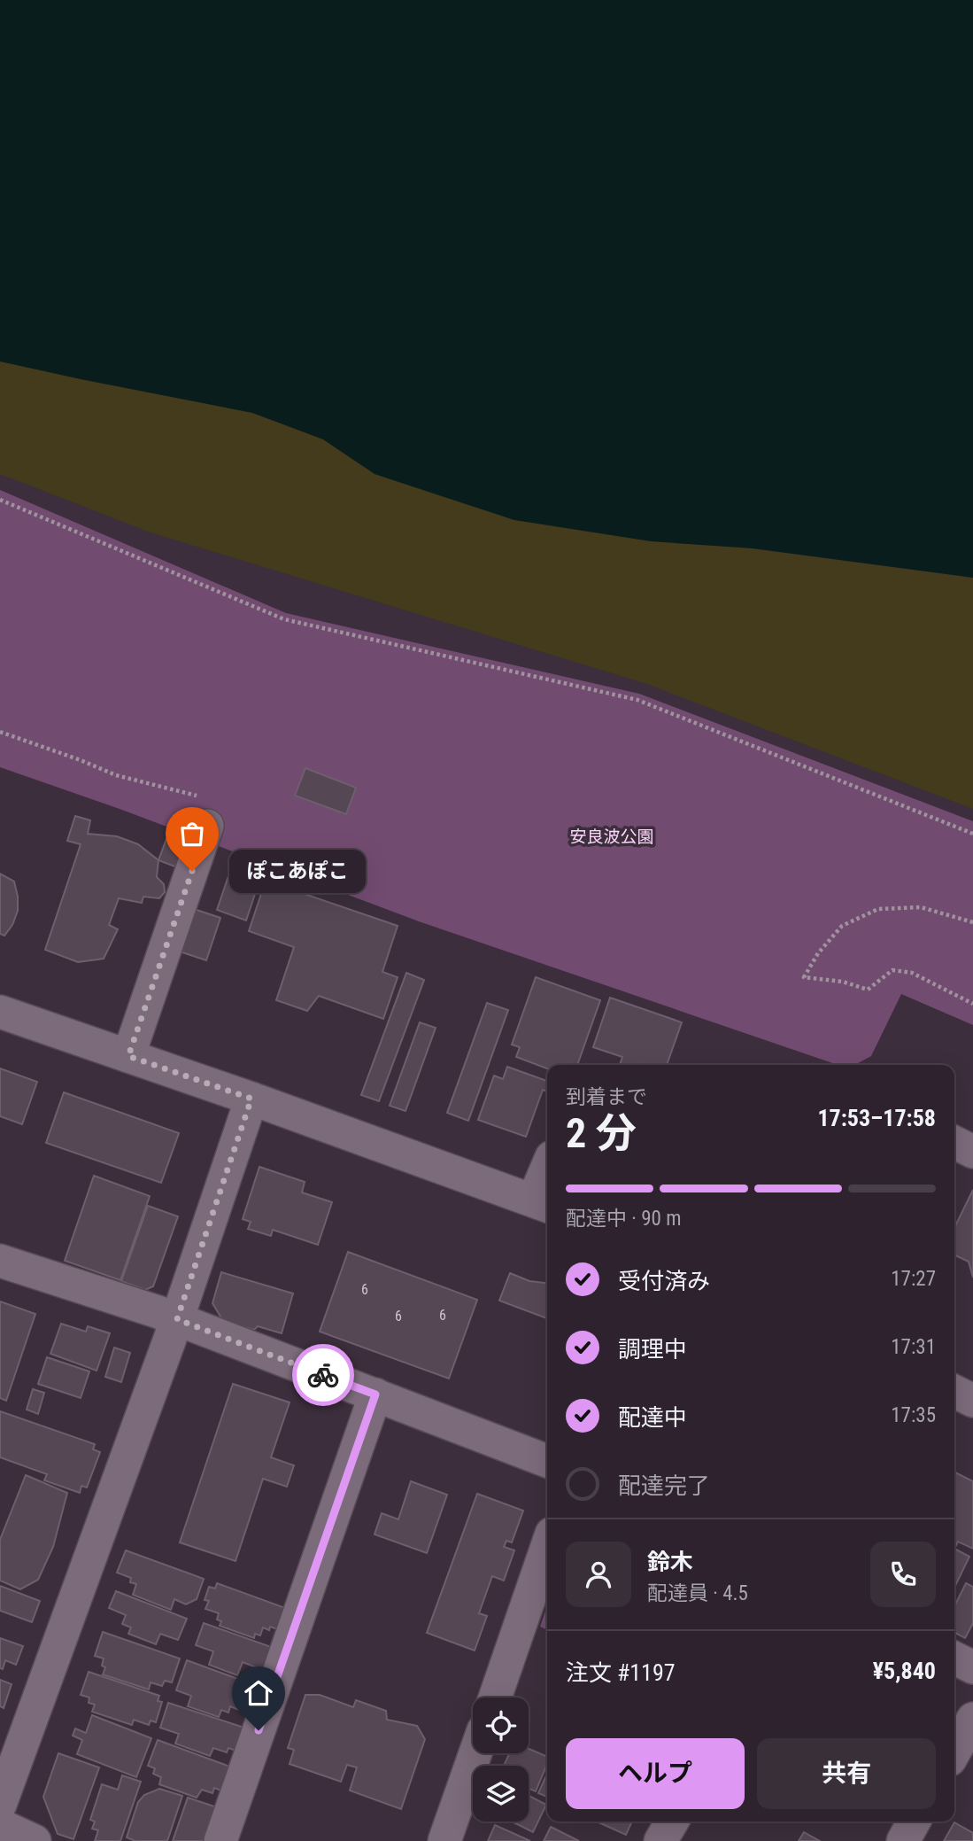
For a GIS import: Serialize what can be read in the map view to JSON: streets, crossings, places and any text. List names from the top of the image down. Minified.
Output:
{"parks":["安良波公園"],"places":["ぽこあぽこ"],"house_numbers":["6","6","6"],"page":{"bubble":"ぽこあぽこ","heading":["2 分","到着まで","17:53–17:58"],"panel":["鈴木","配達員 · 4.5","注文 #1197","¥5,840"],"bar":"配達中 · 90 m","list":[["受付済み","17:27"],["調理中","17:31"],["配達中","17:35"],"配達完了"],"buttons":["ヘルプ","共有"]}}
